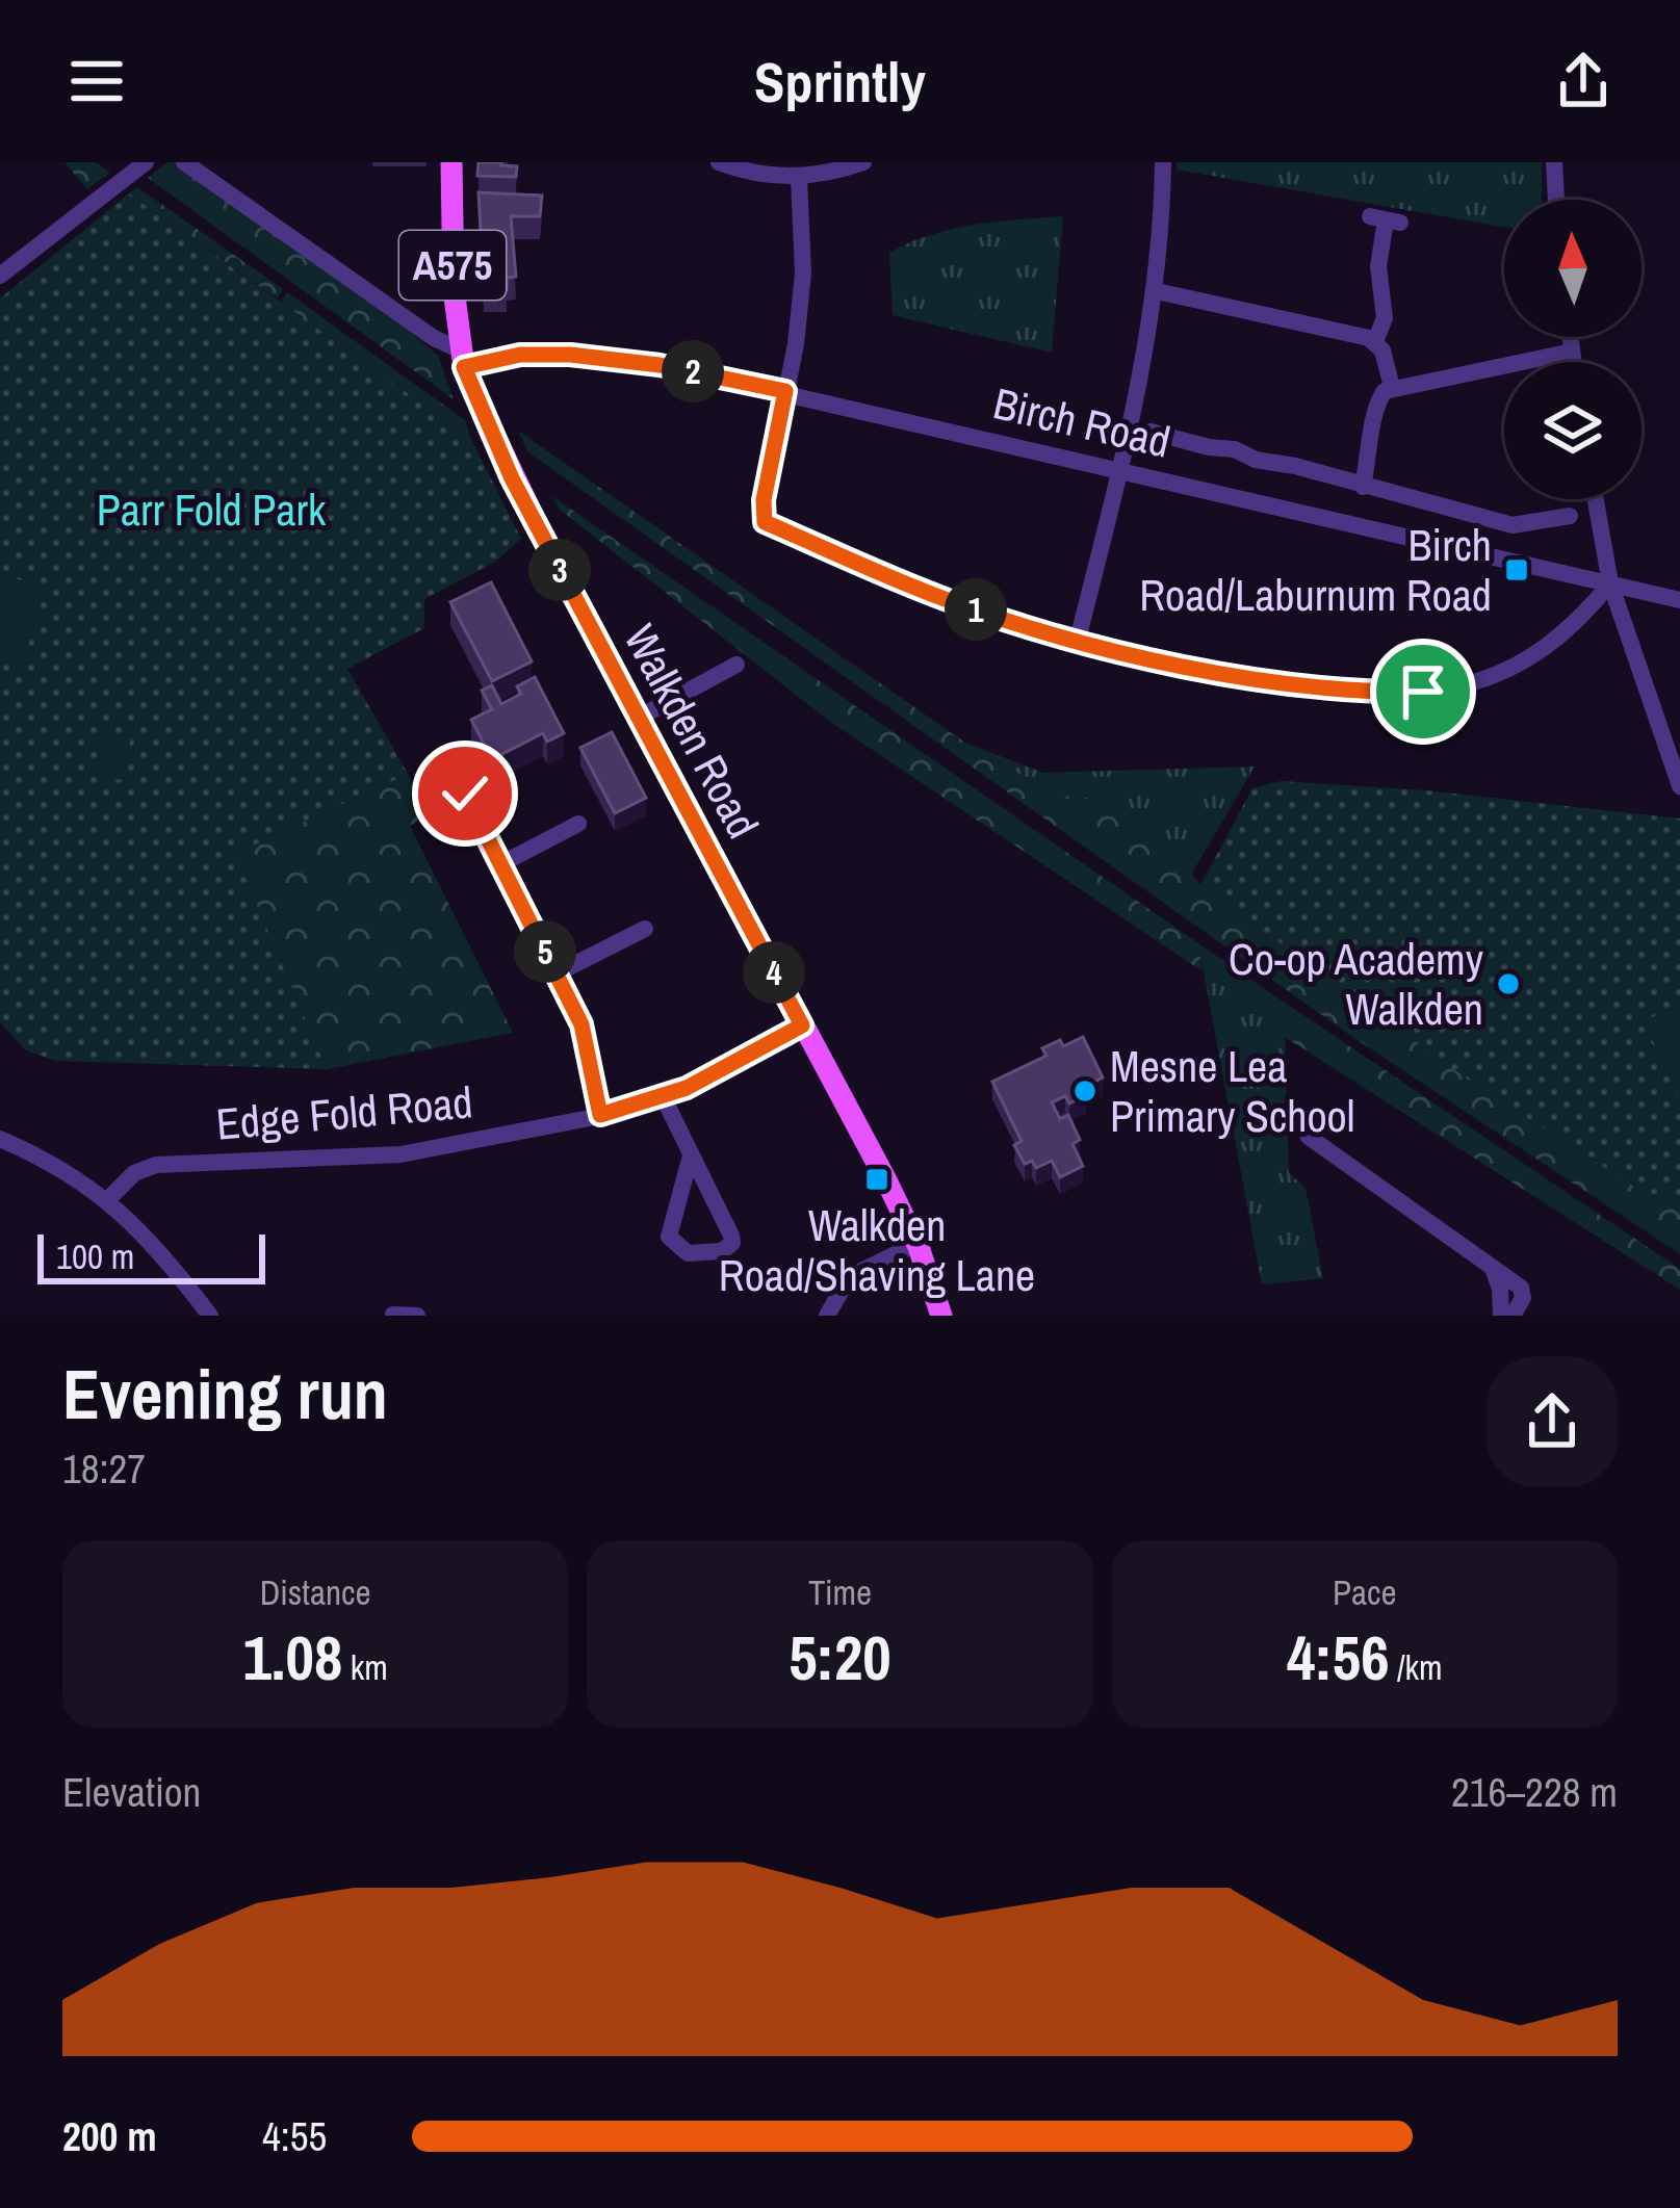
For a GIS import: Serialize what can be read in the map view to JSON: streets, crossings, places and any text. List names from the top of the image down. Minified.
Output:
{"streets":{"main road":["A575","Walkden Road"],"street":["Birch Road","Edge Fold Road"]},"crossings":[["Birch Road","Walkden Road"],["Walkden Road","Edge Fold Road"]],"parks":["Parr Fold Park"],"places":{"transit":["Birch Road/Laburnum Road","Walkden Road/Shaving Lane"],"other":["Co-op Academy Walkden","Mesne Lea Primary School"]},"scale_bar":"100 m","north":"top","page":{"header":"Sprintly","pins":["2","3","1","5","4"],"scale":"100 m","heading":["Evening run","18:27"],"stats":[["Distance","1.08 km"],["Time","5:20"],["Pace","4:56 /km"]],"chart":["Elevation","216–228 m"],"list":[{"name":"200 m","note":"4:55"}]}}
